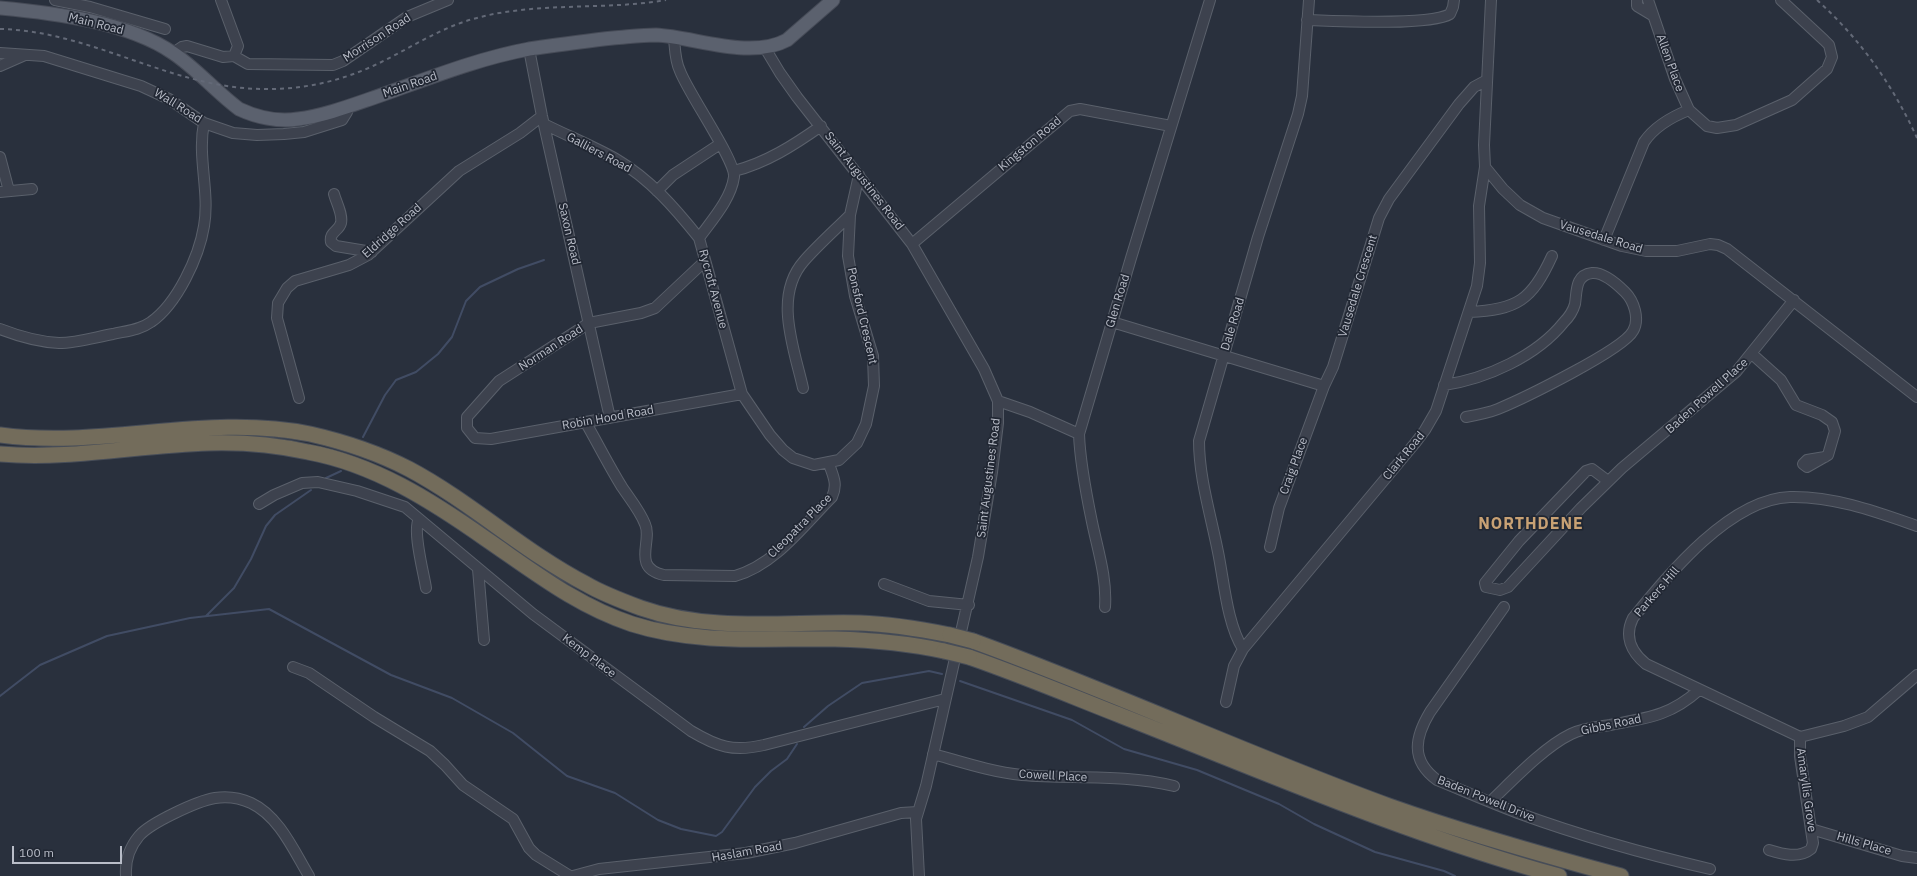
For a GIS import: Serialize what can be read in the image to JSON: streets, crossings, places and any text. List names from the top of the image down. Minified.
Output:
{"streets":{"main road":["Main Road"],"street":["Morrison Road","Allen Place","Wall Road","Kingston Road","Galliers Road","Saint Augustines Road","Eldridge Road","Saxon Road","Vausedale Road","Vausedale Crescent","Rycroft Avenue","Glen Road","Ponsford Crescent","Dale Road","Norman Road","Baden Powell Place","Robin Hood Road","Clark Road","Craig Place","Cleopatra Place","Parkers Hill","Kemp Place","Gibbs Road","Cowell Place","Amaryllis Grove","Baden Powell Drive","Hills Place","Haslam Road"]},"crossings":[["Main Road","Wall Road"],["Main Road","Saint Augustines Road"],["Main Road","Saxon Road"],["Kingston Road","Saint Augustines Road"],["Kingston Road","Glen Road"],["Galliers Road","Eldridge Road"],["Galliers Road","Saxon Road"],["Galliers Road","Rycroft Avenue"],["Saint Augustines Road","Ponsford Crescent"],["Saint Augustines Road","Kemp Place"],["Saint Augustines Road","Cowell Place"],["Saint Augustines Road","Haslam Road"],["Eldridge Road","Saxon Road"],["Saxon Road","Norman Road"],["Saxon Road","Robin Hood Road"],["Vausedale Road","Baden Powell Place"],["Vausedale Road","Clark Road"],["Vausedale Crescent","Craig Place"],["Rycroft Avenue","Ponsford Crescent"],["Rycroft Avenue","Norman Road"],["Rycroft Avenue","Robin Hood Road"],["Rycroft Avenue","Cleopatra Place"],["Ponsford Crescent","Cleopatra Place"],["Dale Road","Clark Road"],["Norman Road","Robin Hood Road"],["Parkers Hill","Gibbs Road"],["Parkers Hill","Amaryllis Grove"],["Gibbs Road","Baden Powell Drive"],["Amaryllis Grove","Hills Place"]],"districts":["NORTHDENE"],"scale_bar":"100 m"}
